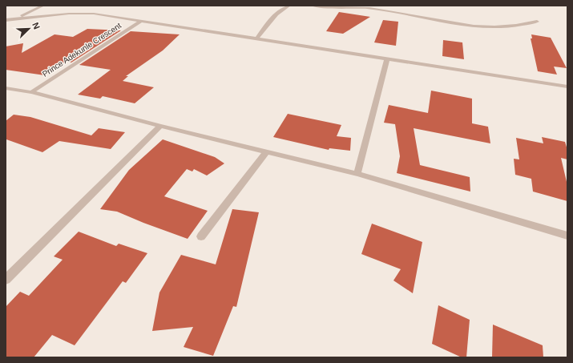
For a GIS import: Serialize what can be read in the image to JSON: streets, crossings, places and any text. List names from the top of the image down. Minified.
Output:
{"streets":{"street":["Prince Adekunle Crescent"]},"north":"top right"}
